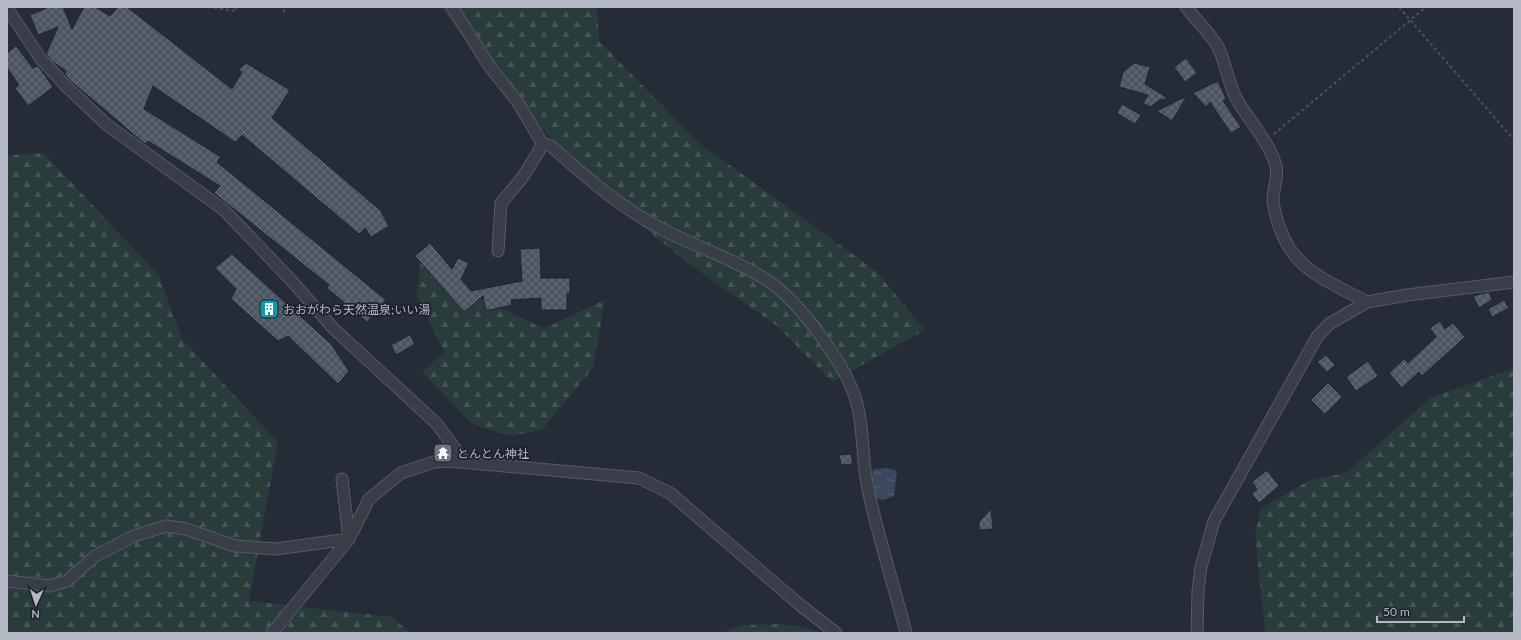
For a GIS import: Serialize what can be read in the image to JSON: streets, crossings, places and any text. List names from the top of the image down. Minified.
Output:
{"places":{"building":["おおがわら天然温泉;いい湯"],"temple":["とんとん神社"]},"scale_bar":"50 m","north":"bottom"}
